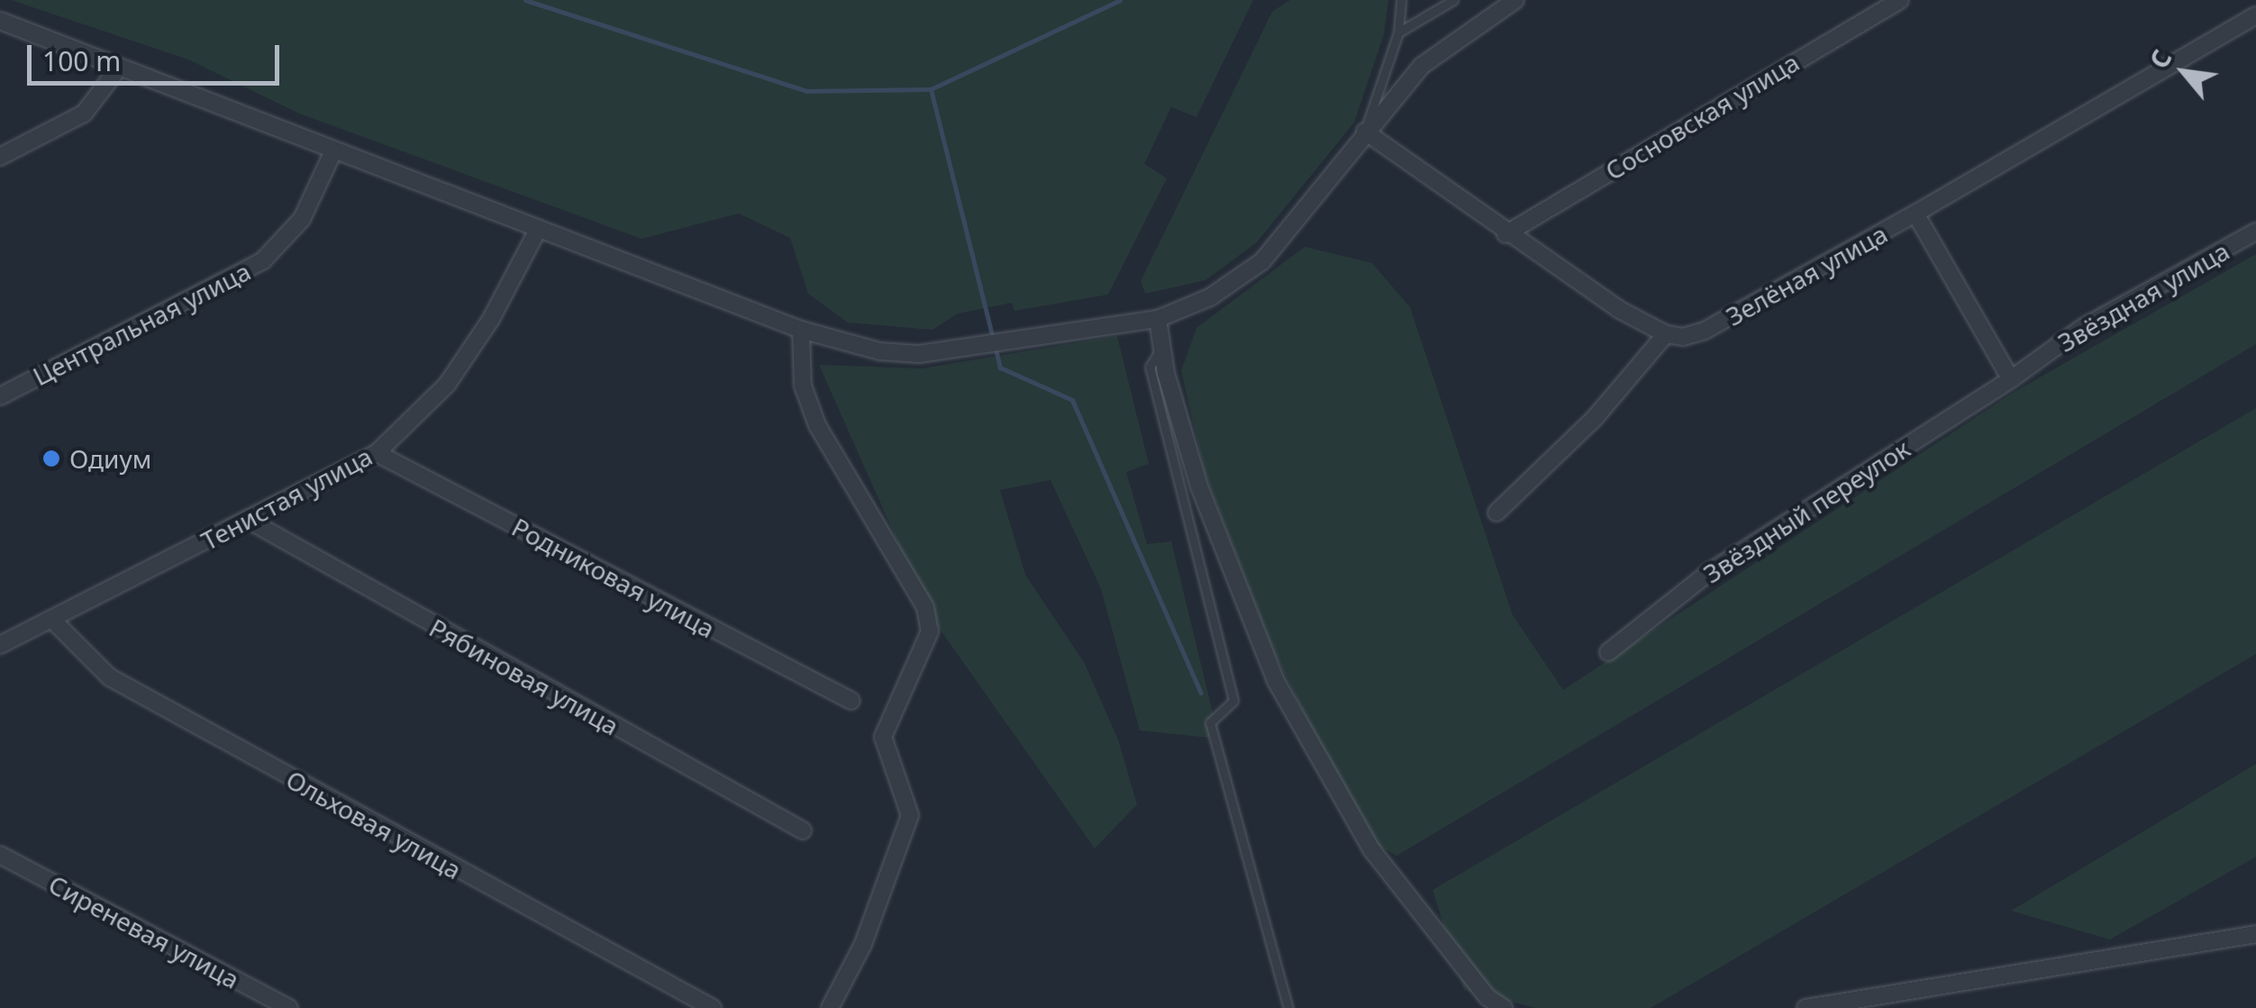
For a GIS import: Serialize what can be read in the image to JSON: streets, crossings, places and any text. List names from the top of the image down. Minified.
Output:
{"streets":{"street":["Сосновская улица","Зелёная улица","Звёздная улица","Центральная улица","Тенистая улица","Звёздный переулок","Родниковая улица","Рябиновая улица","Ольховая улица","Сиреневая улица"]},"crossings":[["Звёздная улица","Звёздный переулок"],["Тенистая улица","Родниковая улица"],["Тенистая улица","Рябиновая улица"],["Тенистая улица","Ольховая улица"]],"places":["Одиум"],"scale_bar":"100 m","north":"top left"}
